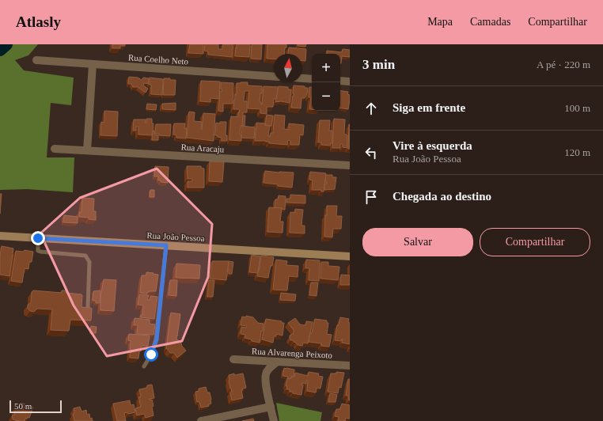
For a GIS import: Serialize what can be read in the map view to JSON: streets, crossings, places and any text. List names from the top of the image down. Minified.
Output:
{"streets":{"street":["Rua Coelho Neto","Rua Aracaju","Rua João Pessoa","Rua Alvarenga Peixoto"]},"scale_bar":"50 m","north":"top","page":{"header":"Atlasly","nav":["Mapa","Camadas","Compartilhar"],"heading":["3 min","A pé · 220 m"],"map_buttons":["+","−"],"list":[["Siga em frente","100 m"],["Vire à esquerda","Rua João Pessoa","120 m"],"Chegada ao destino"],"buttons":["Salvar","Compartilhar"],"scale":"50 m"}}
